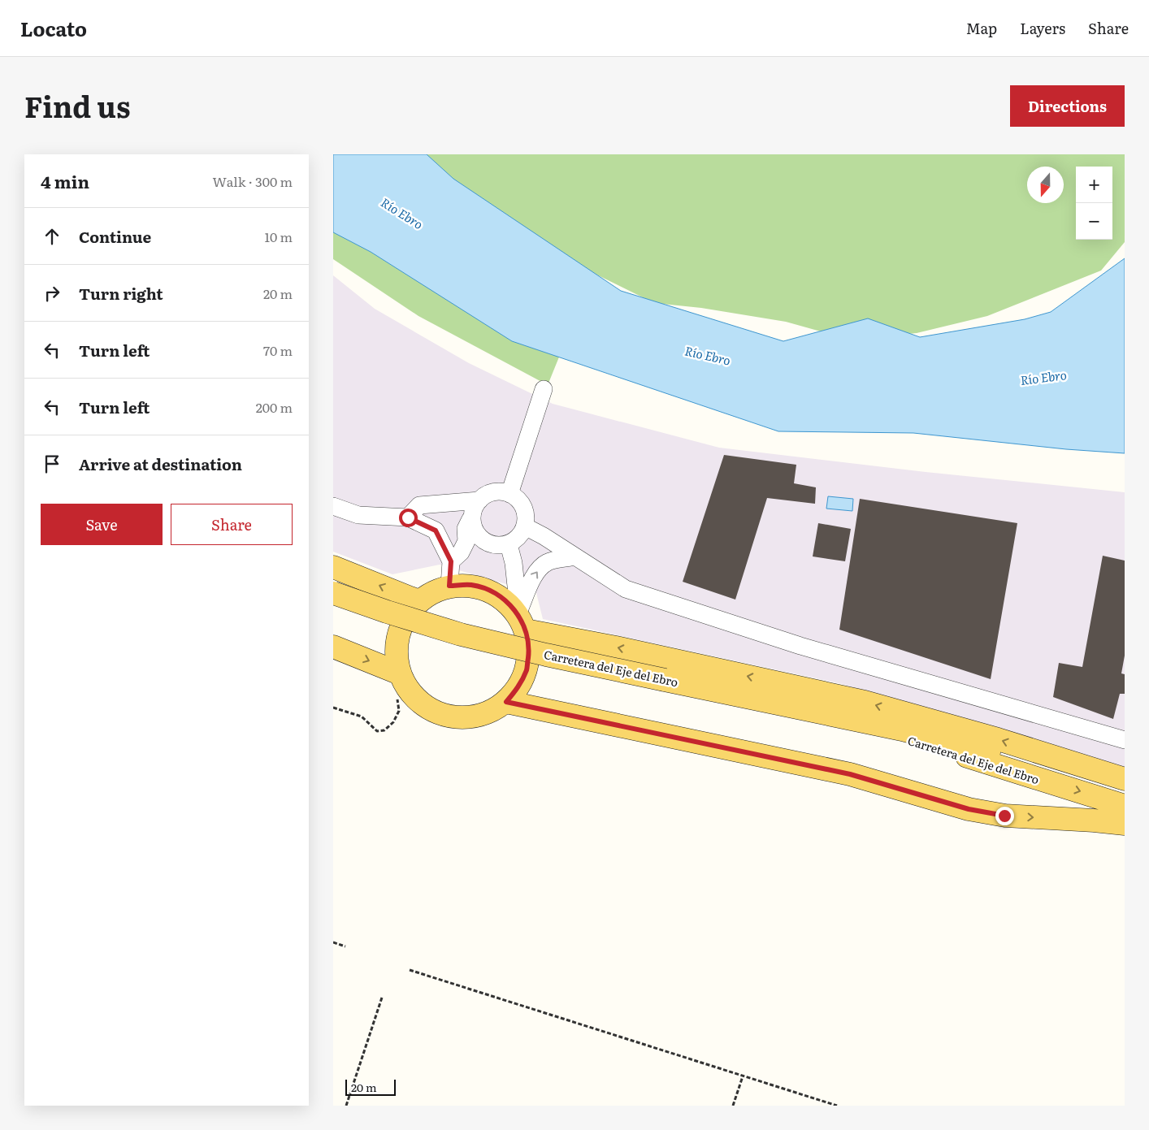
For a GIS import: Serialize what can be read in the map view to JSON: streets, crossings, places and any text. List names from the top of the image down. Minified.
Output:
{"streets":{"main road":["Carretera del Eje del Ebro"]},"water":["Río Ebro"],"scale_bar":"20 m","north":"bottom","page":{"header":"Locato","nav":["Map","Layers","Share"],"title":"Find us","buttons":["Directions",["Save","Share"]],"heading":["4 min","Walk · 300 m"],"map_buttons":["+","−"],"list":[["Continue","10 m"],["Turn right","20 m"],["Turn left","70 m"],["Turn left","200 m"],"Arrive at destination"],"scale":"20 m"}}
